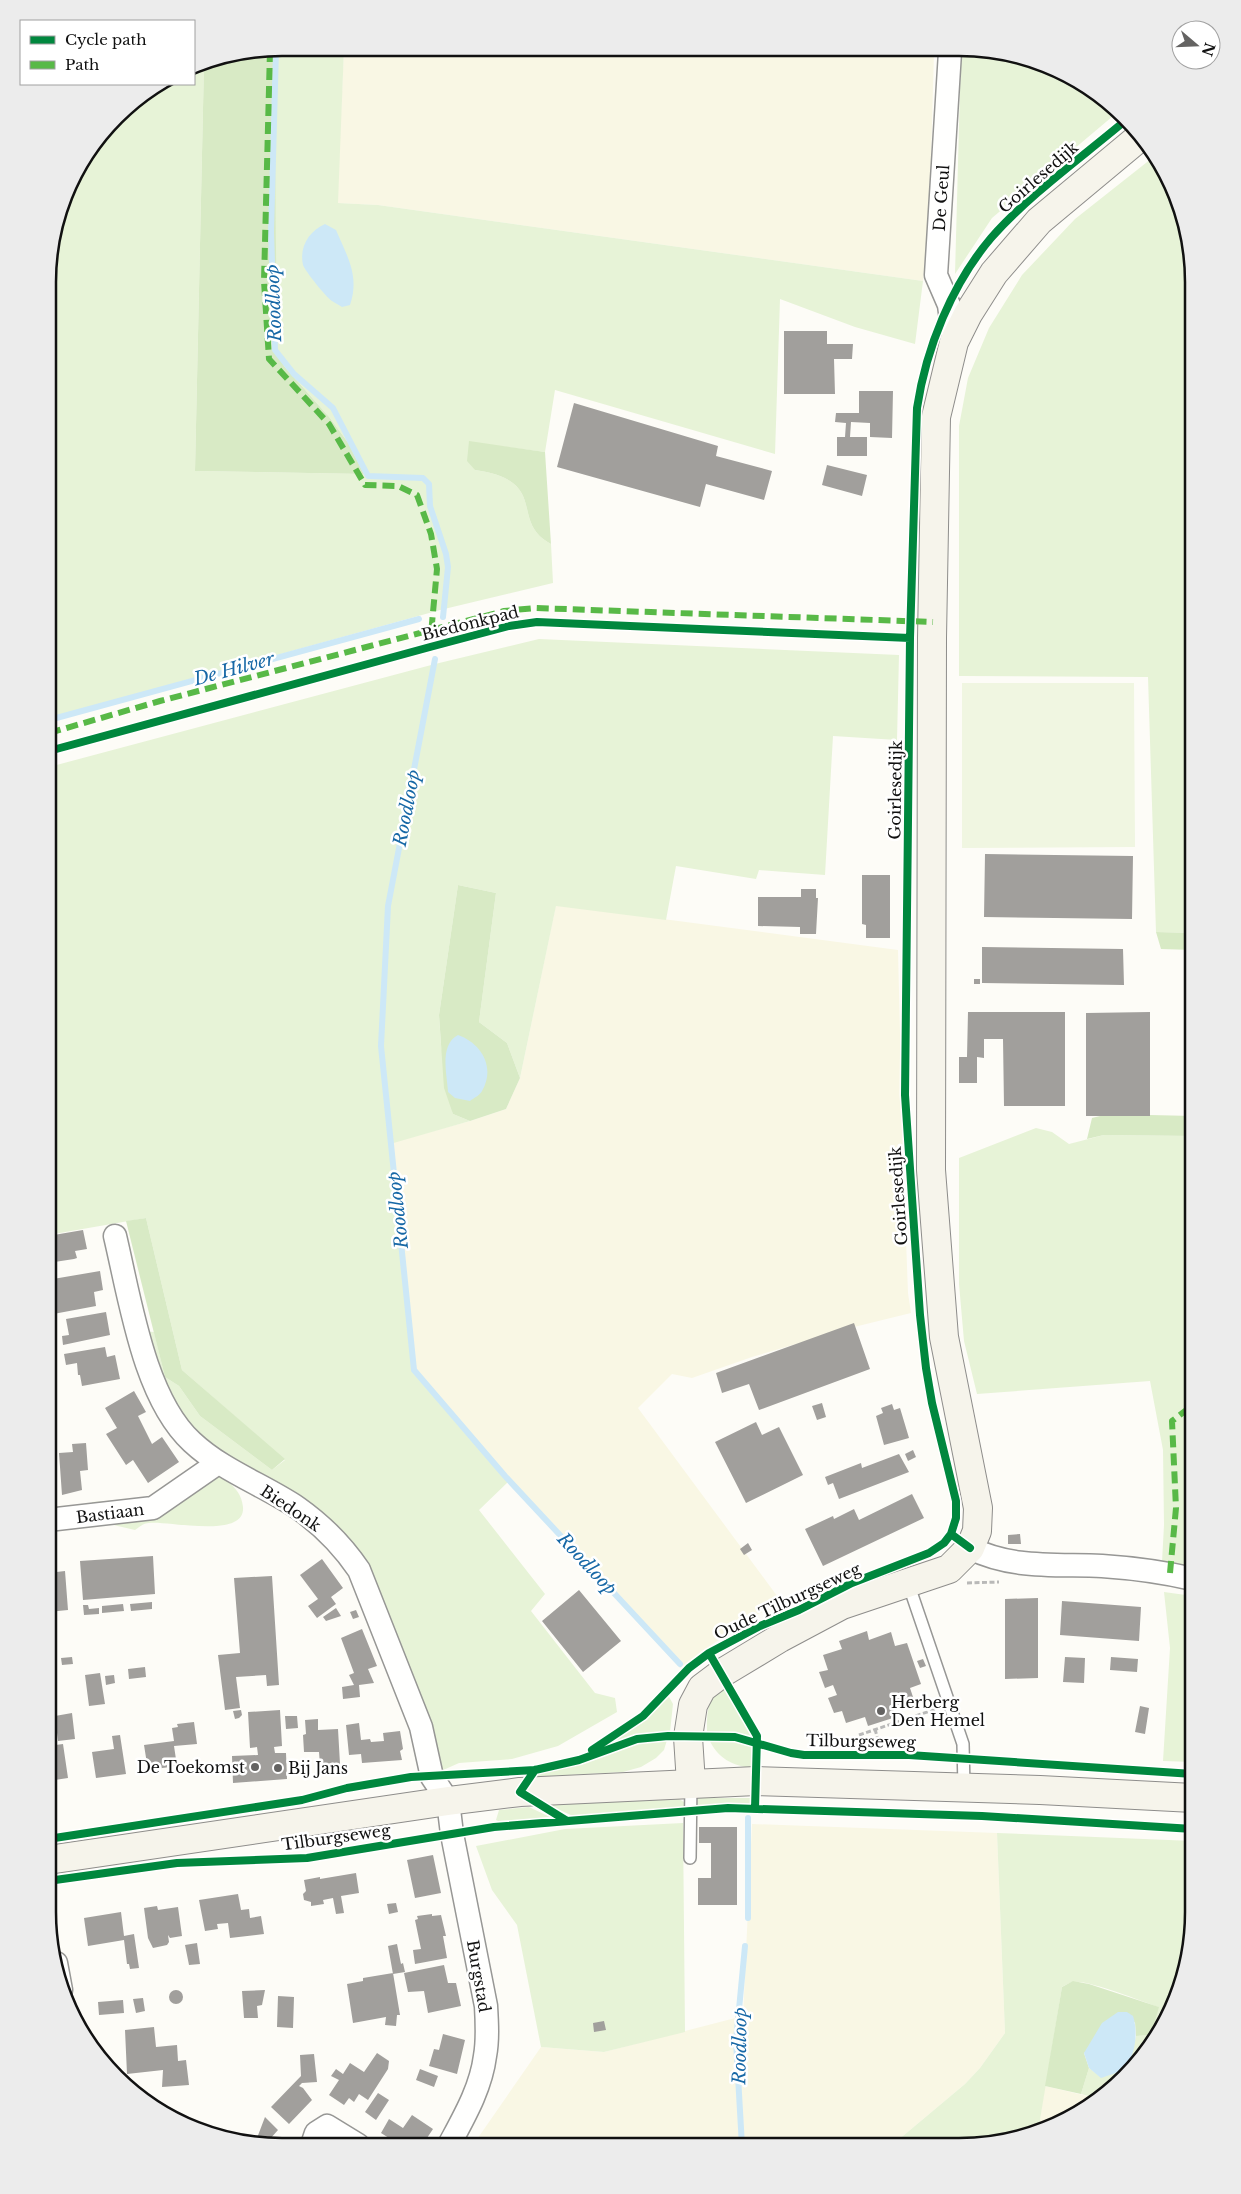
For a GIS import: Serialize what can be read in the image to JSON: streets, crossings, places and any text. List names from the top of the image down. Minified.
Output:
{"streets":{"street":["Goirlesedijk","De Geul","Biedonk","Bastiaan","Oude Tilburgseweg","Tilburgseweg","Burgstad"],"cycle path":["Biedonkpad"]},"crossings":[["Goirlesedijk","De Geul"],["Goirlesedijk","Oude Tilburgseweg"],["Biedonk","Bastiaan"],["Biedonk","Tilburgseweg"],["Biedonk","Burgstad"],["Oude Tilburgseweg","Tilburgseweg"],["Tilburgseweg","Burgstad"]],"water":["Roodloop","De Hilver"],"places":["Herberg Den Hemel","De Toekomst","Bij Jans"],"legend":["Cycle path","Path"],"north":"right"}
